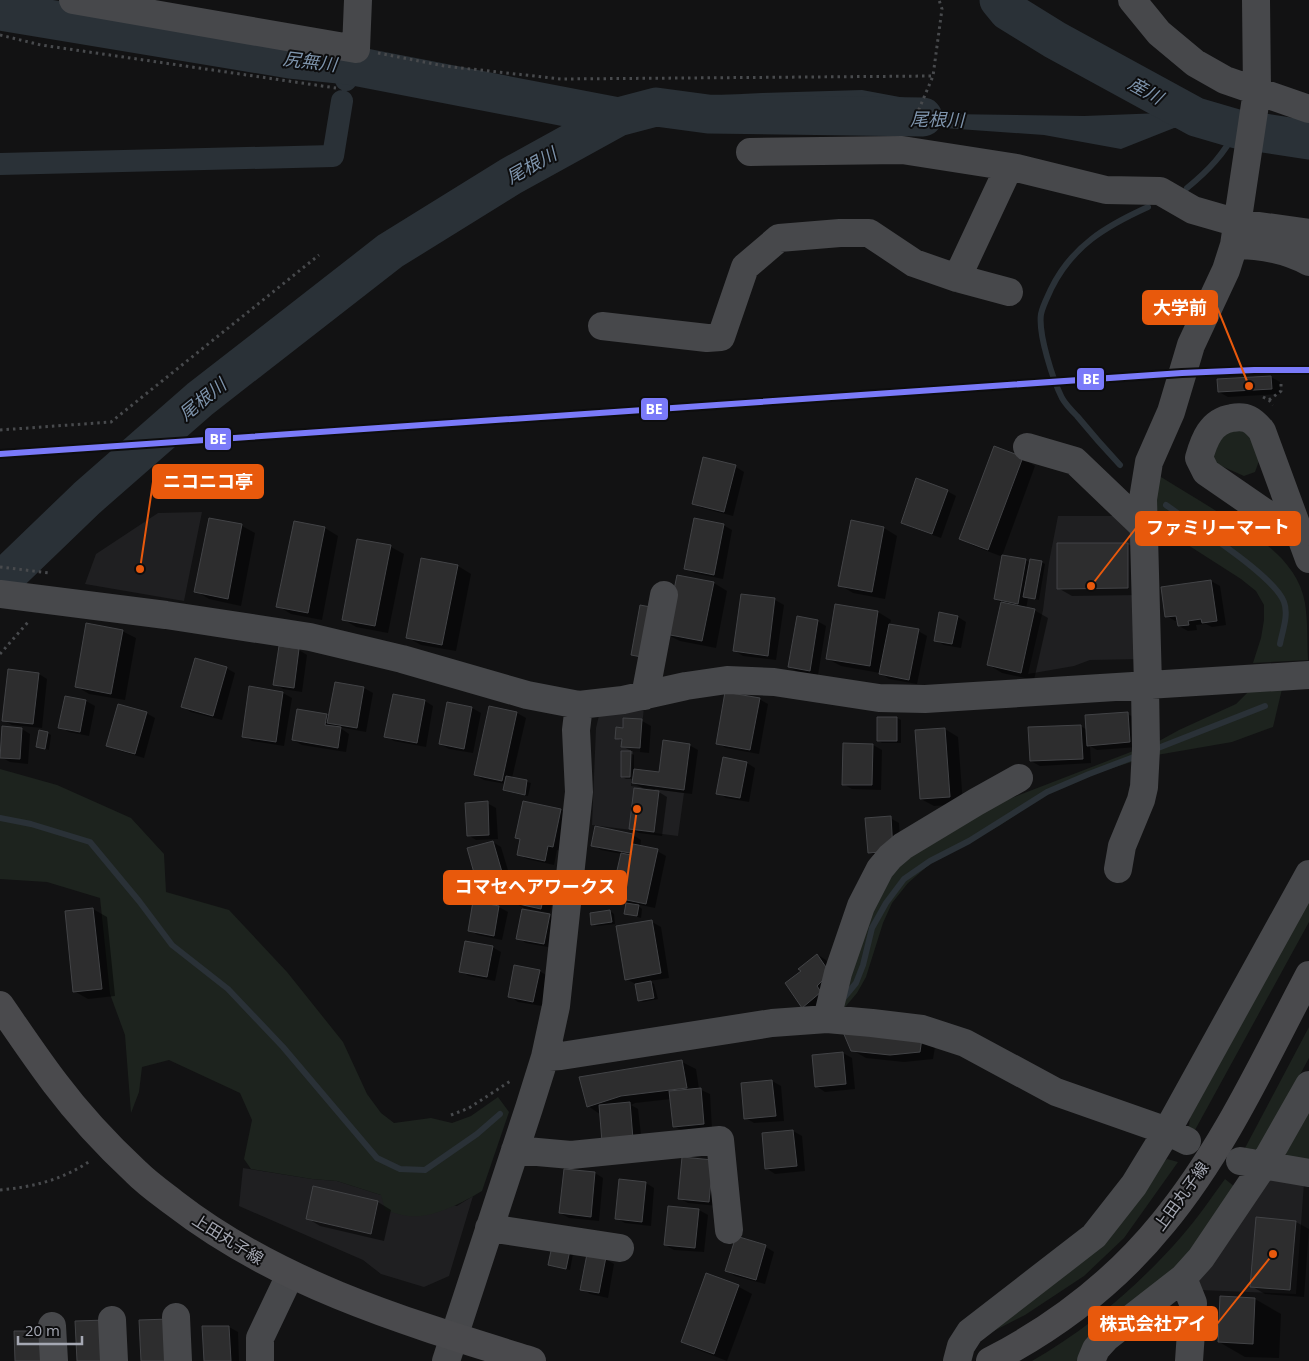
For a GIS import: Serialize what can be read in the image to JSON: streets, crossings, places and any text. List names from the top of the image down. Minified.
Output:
{"streets":{"main road":["上田丸子線"]},"water":["尻無川","産川","尾根川"],"places":["大学前","ニコニコ亭","ファミリーマート","コマセヘアワークス","株式会社アイ"],"lines":["transit line BE"],"scale_bar":"20 m"}
